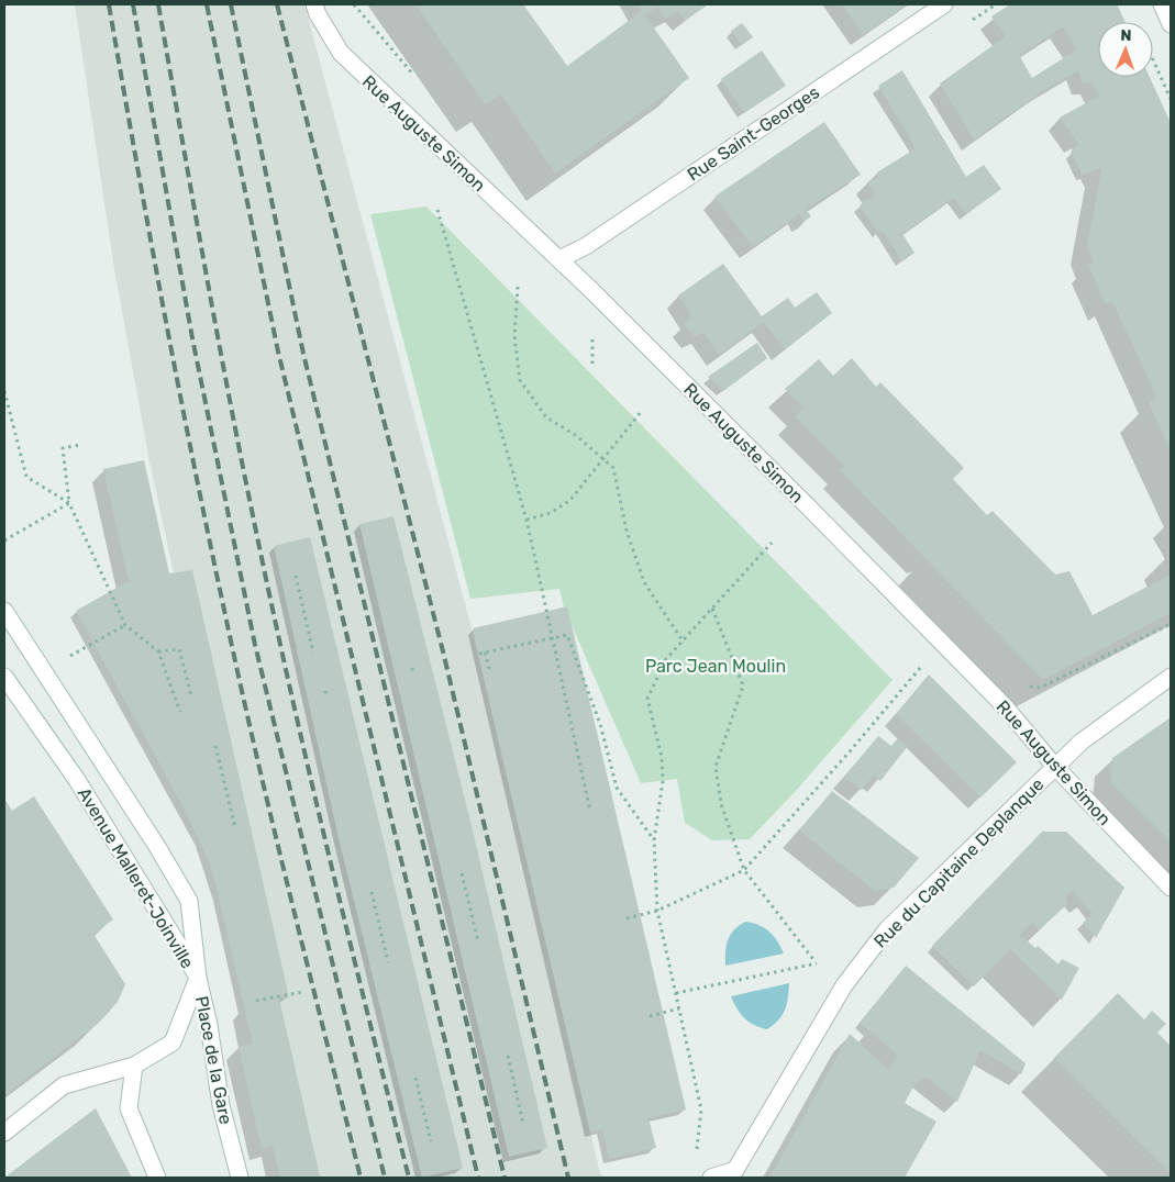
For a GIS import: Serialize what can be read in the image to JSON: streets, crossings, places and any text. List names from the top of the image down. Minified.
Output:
{"streets":{"street":["Rue Auguste Simon","Rue Saint-Georges","Rue du Capitaine Deplanque","Avenue Malleret-Joinville","Place de la Gare"]},"crossings":[["Rue Auguste Simon","Rue Saint-Georges"],["Rue Auguste Simon","Rue du Capitaine Deplanque"],["Avenue Malleret-Joinville","Place de la Gare"]],"parks":["Parc Jean Moulin"],"north":"top"}
